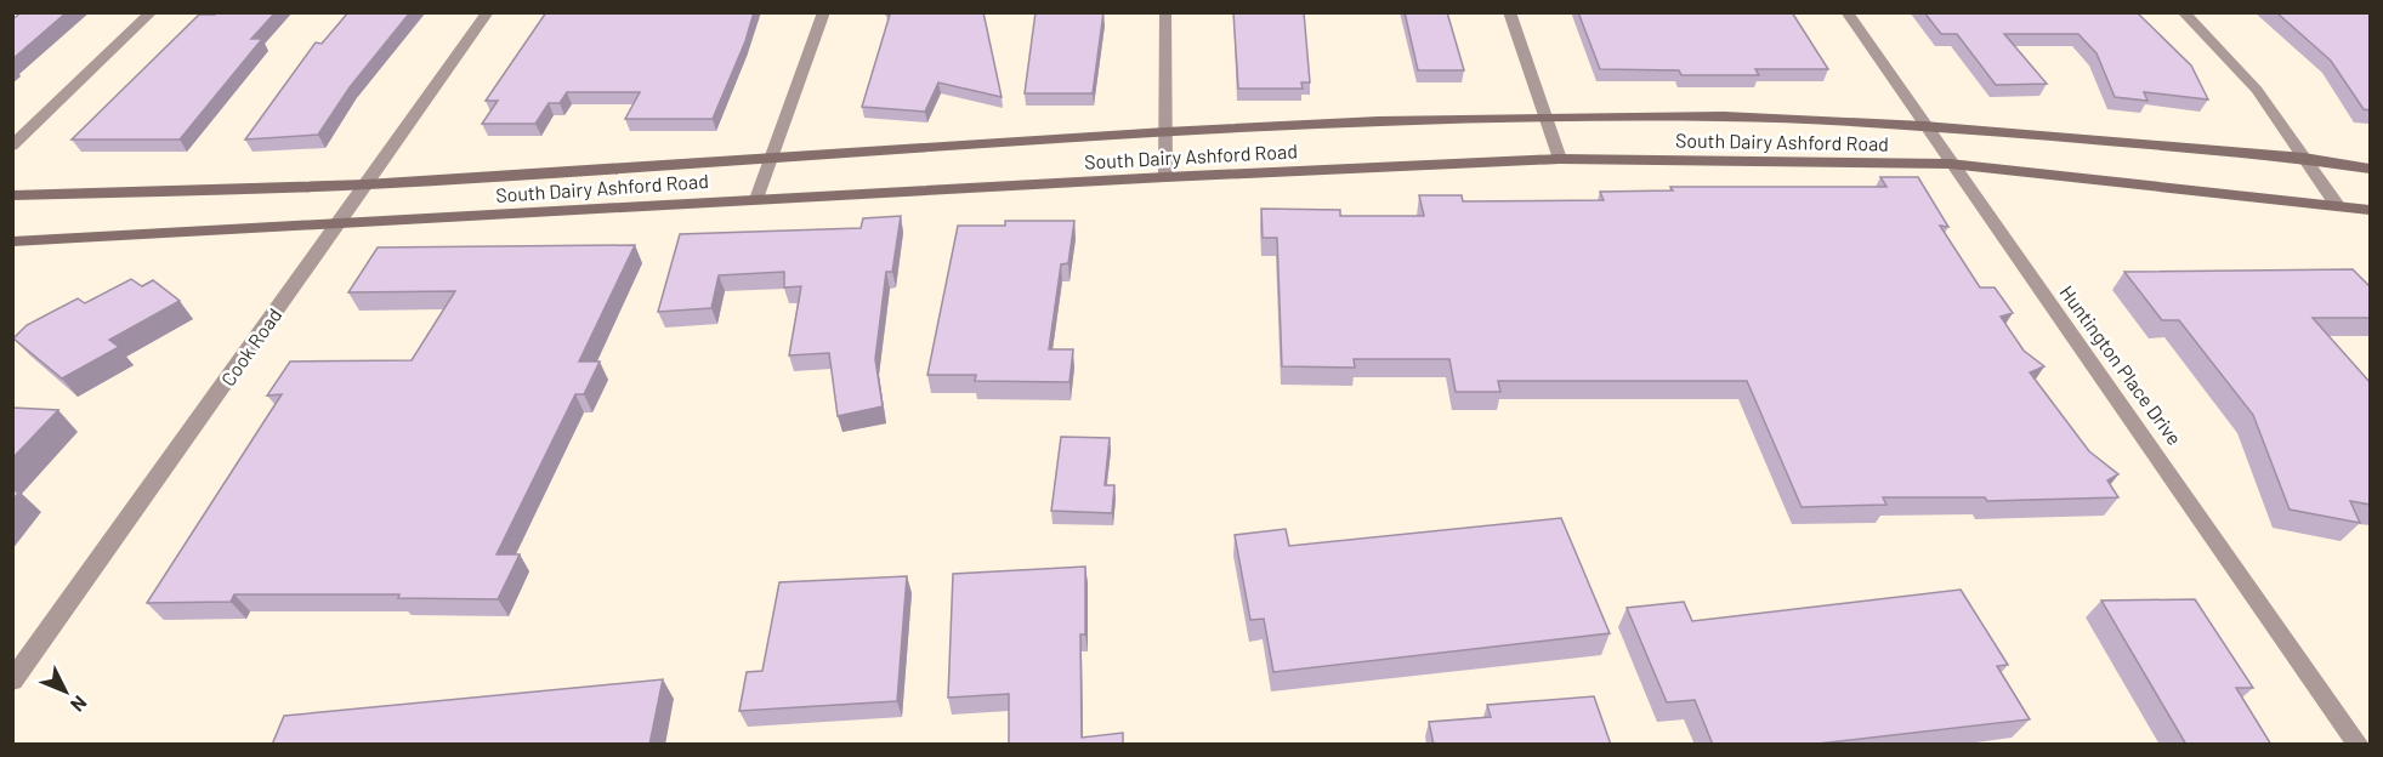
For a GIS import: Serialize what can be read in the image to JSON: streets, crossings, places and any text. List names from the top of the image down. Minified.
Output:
{"streets":{"main road":["South Dairy Ashford Road"],"street":["Cook Road","Huntington Place Drive"]},"crossings":[["South Dairy Ashford Road","Cook Road"],["South Dairy Ashford Road","Huntington Place Drive"]],"north":"bottom right"}
